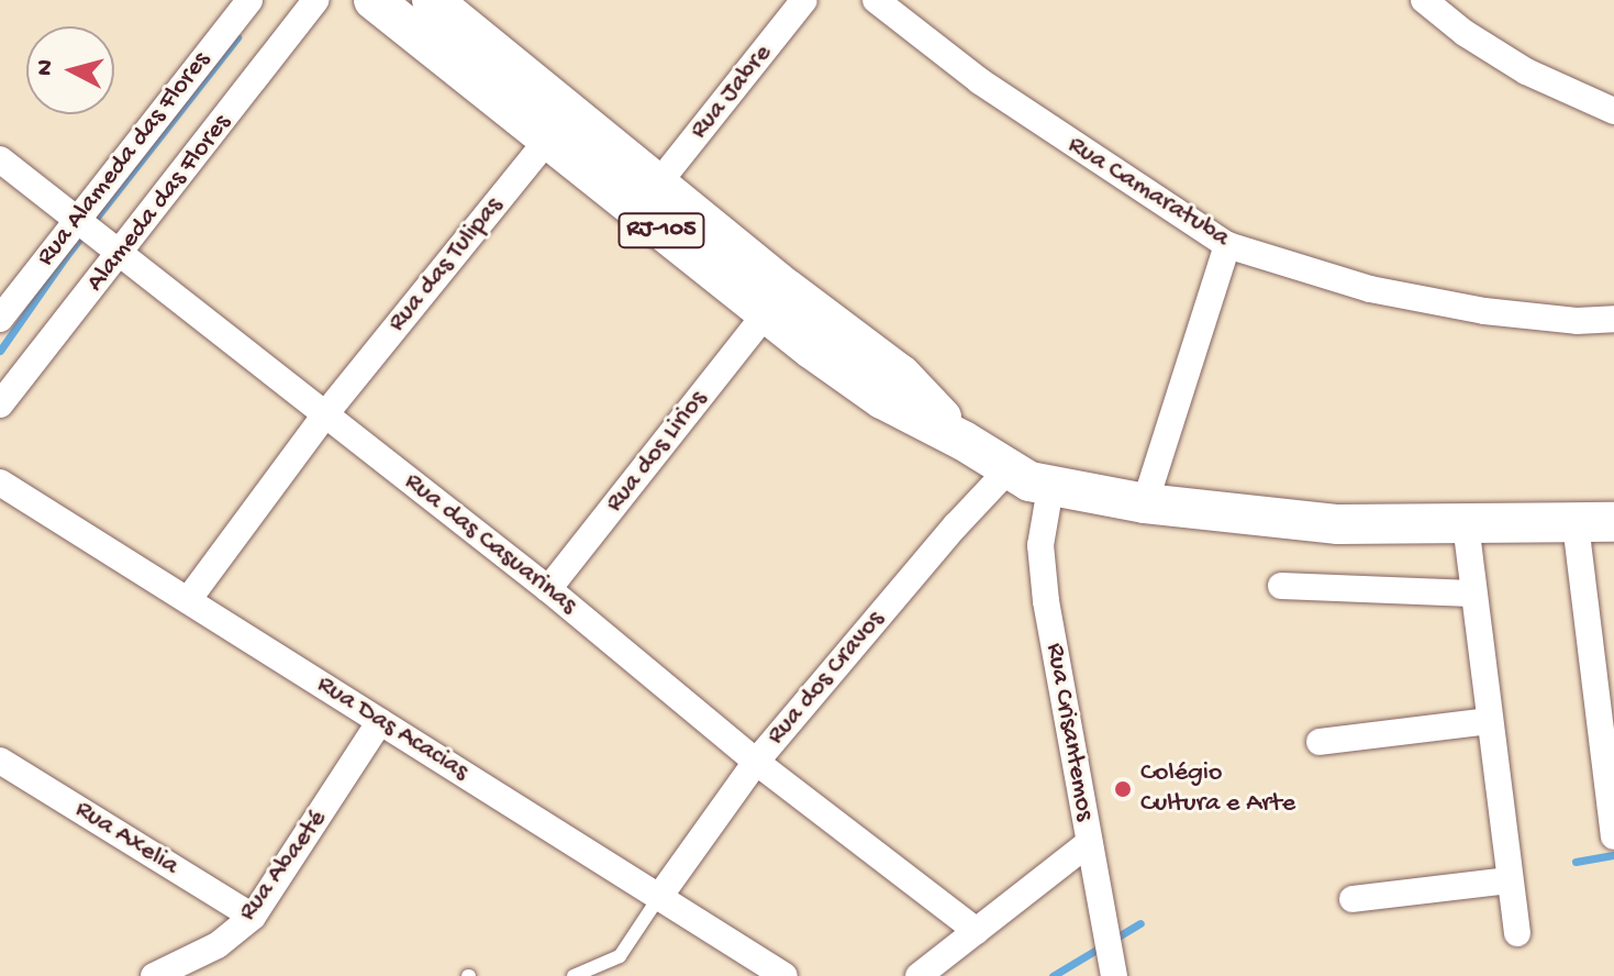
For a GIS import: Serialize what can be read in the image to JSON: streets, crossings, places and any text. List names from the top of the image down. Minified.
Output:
{"streets":{"main road":["RJ-105"],"street":["Rua Jabre","Rua Alameda das Flores","Rua Camaratuba","Alameda das Flores","Rua das Tulipas","Rua dos Lirios","Rua das Casuarinas","Rua dos Cravos","Rua Das Acacias","Rua Crisantemos","Rua Axelia","Rua Abaeté"]},"crossings":[["Rua Jabre","RJ-105"],["Rua Alameda das Flores","Rua das Casuarinas"],["Alameda das Flores","Rua das Casuarinas"],["RJ-105","Rua das Tulipas"],["RJ-105","Rua dos Lirios"],["RJ-105","Rua dos Cravos"],["RJ-105","Rua Crisantemos"],["Rua das Tulipas","Rua das Casuarinas"],["Rua dos Lirios","Rua das Casuarinas"],["Rua das Casuarinas","Rua dos Cravos"],["Rua dos Cravos","Rua Das Acacias"],["Rua Das Acacias","Rua Abaeté"],["Rua Axelia","Rua Abaeté"]],"places":["Colégio Cultura e Arte"],"north":"left"}
